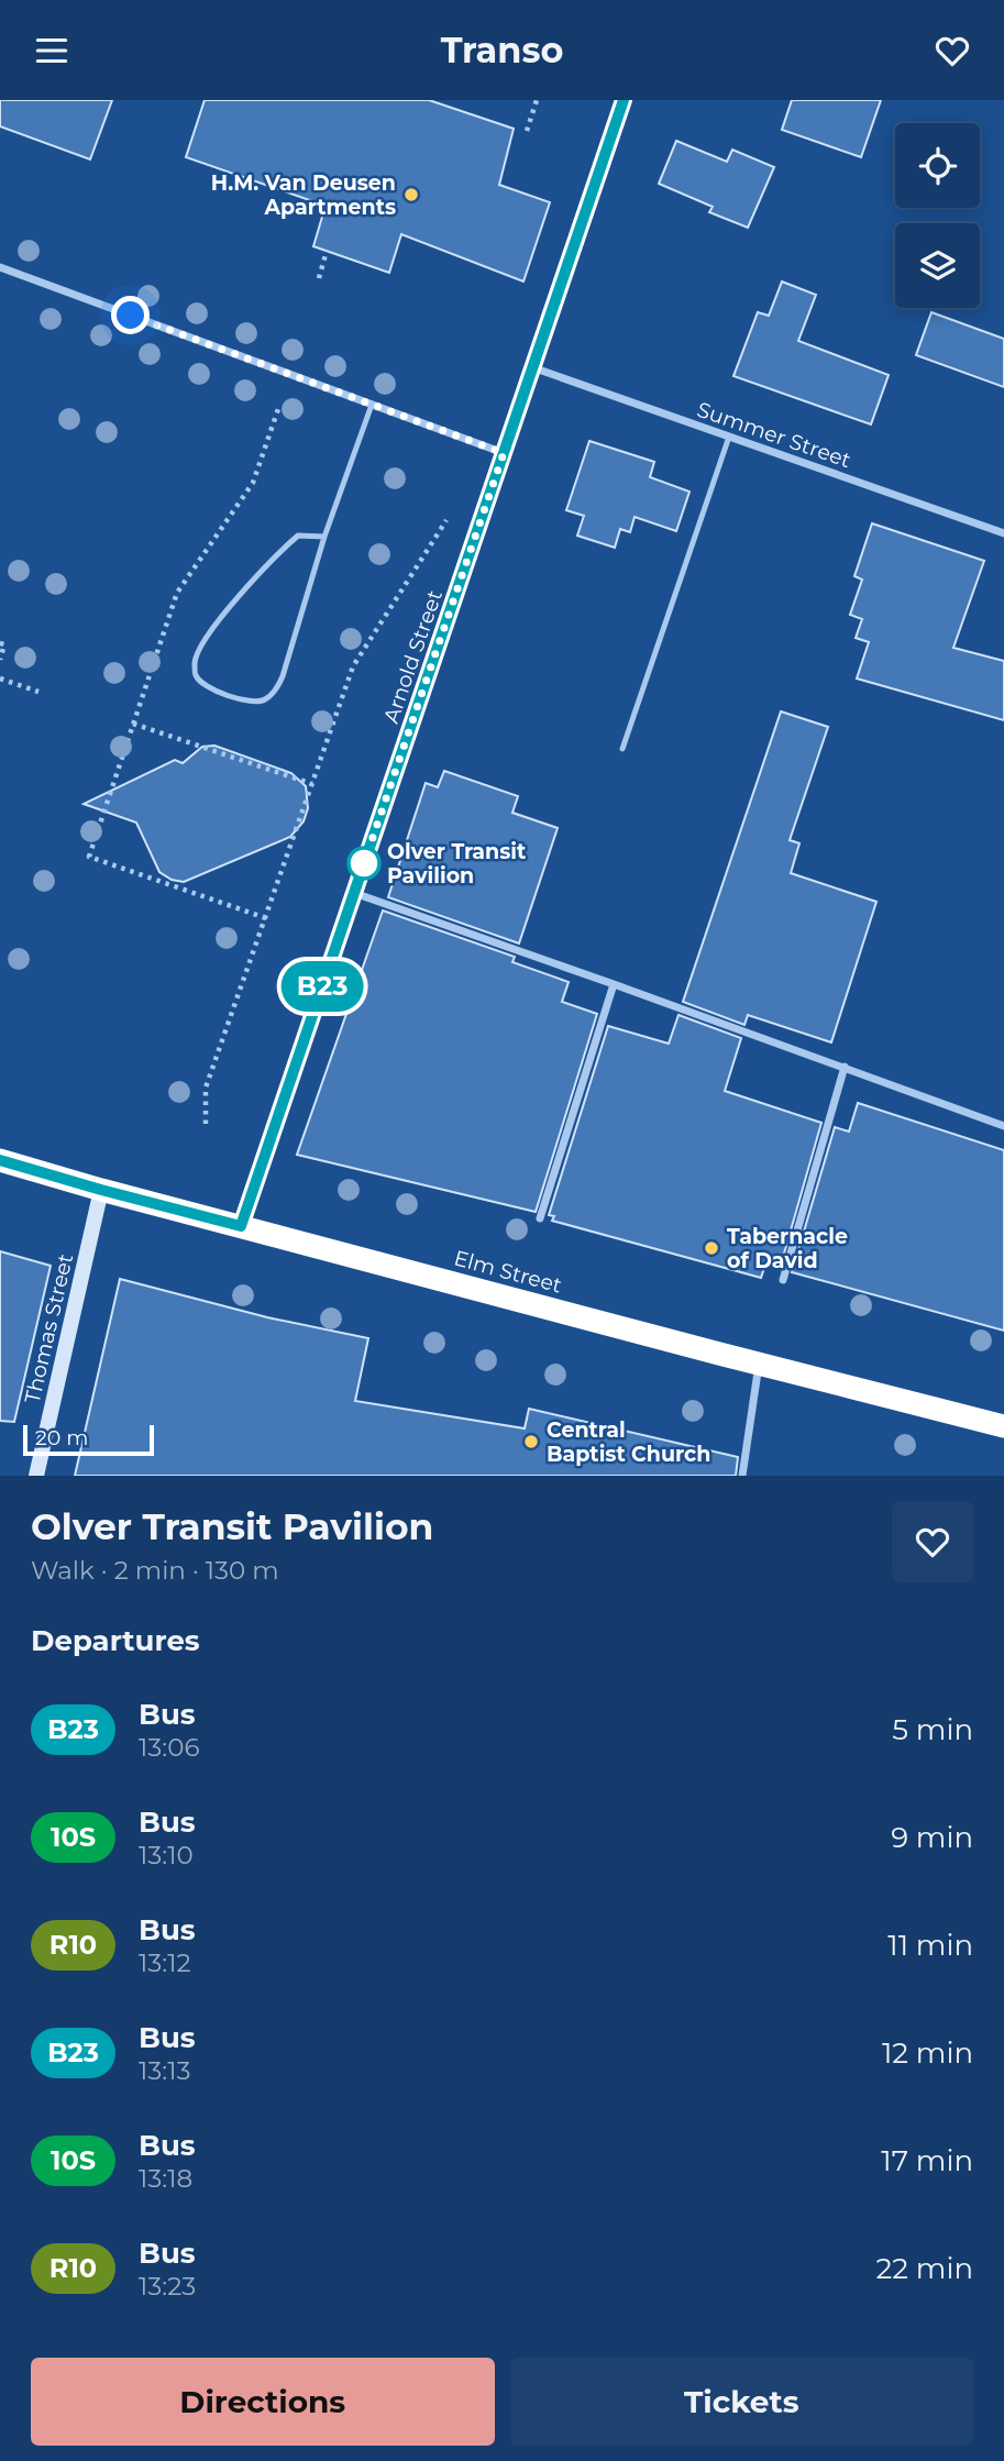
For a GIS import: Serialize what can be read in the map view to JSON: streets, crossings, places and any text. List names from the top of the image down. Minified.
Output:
{"streets":{"highway":["Elm Street"],"street":["Summer Street","Arnold Street","Thomas Street"]},"crossings":[["Summer Street","Arnold Street"],["Arnold Street","Elm Street"],["Elm Street","Thomas Street"]],"places":["H.M. Van Deusen Apartments","Olver Transit Pavilion","Tabernacle of David","Central Baptist Church"],"lines":["bus line B23"],"scale_bar":"20 m","page":{"header":"Transo","on_map":"B23","scale":"20 m","heading":[["Olver Transit Pavilion","Walk · 2 min · 130 m"],"Departures"],"list":[{"mark":"B23","name":"Bus","note":"13:06","value":"5 min"},{"mark":"10S","name":"Bus","note":"13:10","value":"9 min"},{"mark":"R10","name":"Bus","note":"13:12","value":"11 min"},{"mark":"B23","name":"Bus","note":"13:13","value":"12 min"},{"mark":"10S","name":"Bus","note":"13:18","value":"17 min"},{"mark":"R10","name":"Bus","note":"13:23","value":"22 min"}],"buttons":["Directions","Tickets"]}}
